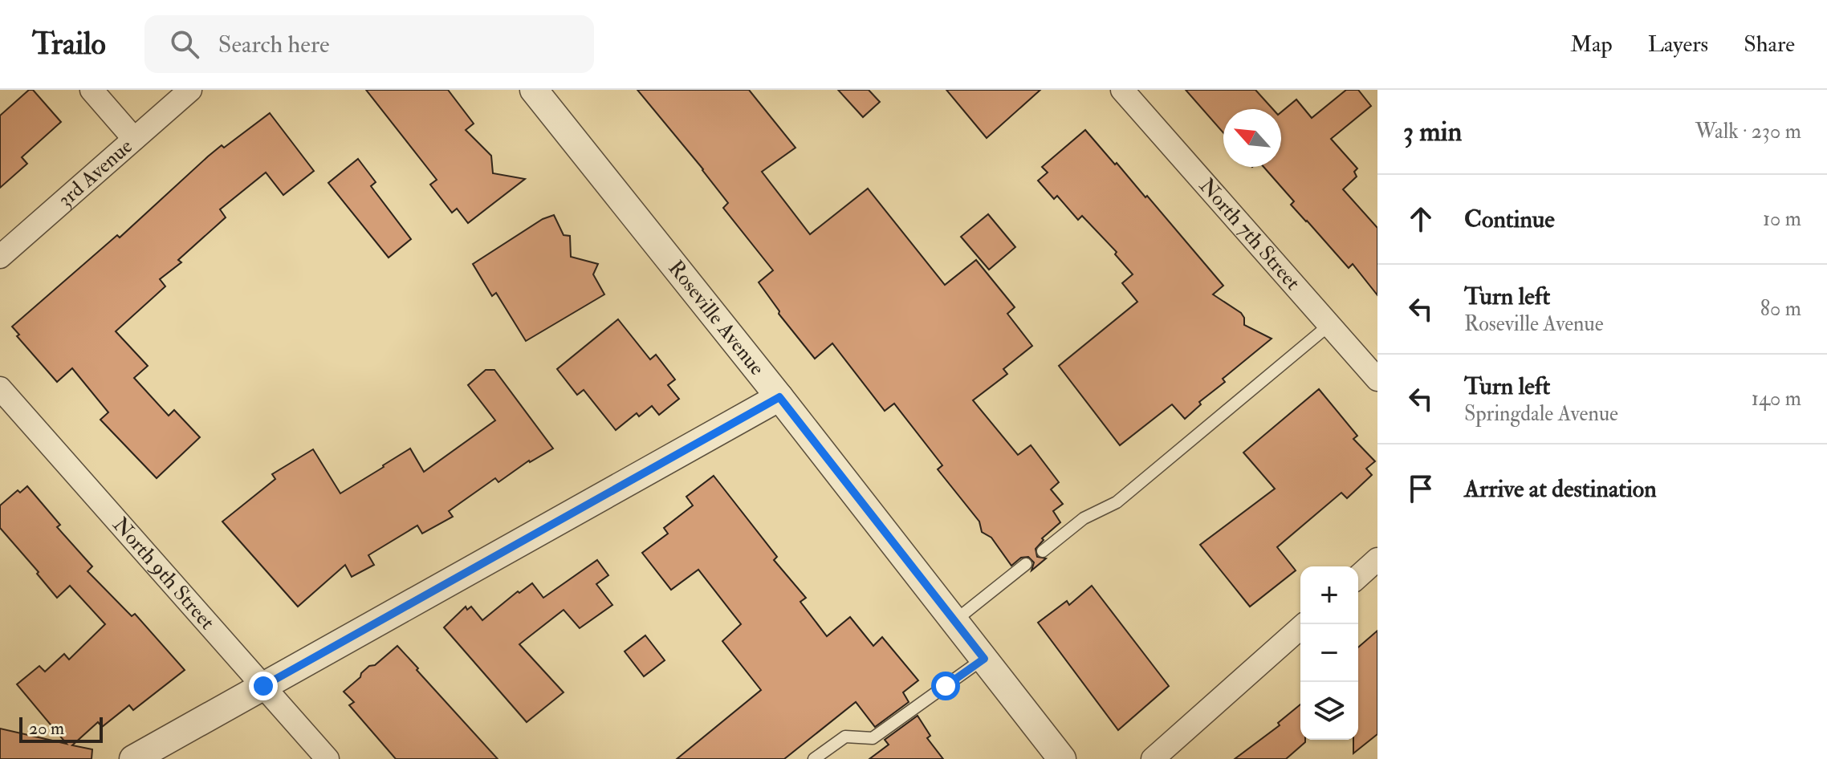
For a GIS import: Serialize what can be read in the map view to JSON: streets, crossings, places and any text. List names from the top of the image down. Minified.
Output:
{"streets":{"street":["3rd Avenue","North 7th Street","Roseville Avenue","North 9th Street"]},"scale_bar":"20 m","north":"top left","page":{"header":"Trailo","search":"Search here","nav":["Map","Layers","Share"],"heading":["3 min","Walk · 230 m"],"list":[["Continue","10 m"],["Turn left","Roseville Avenue","80 m"],["Turn left","Springdale Avenue","140 m"],"Arrive at destination"],"map_buttons":["+","−"],"scale":"20 m"}}
